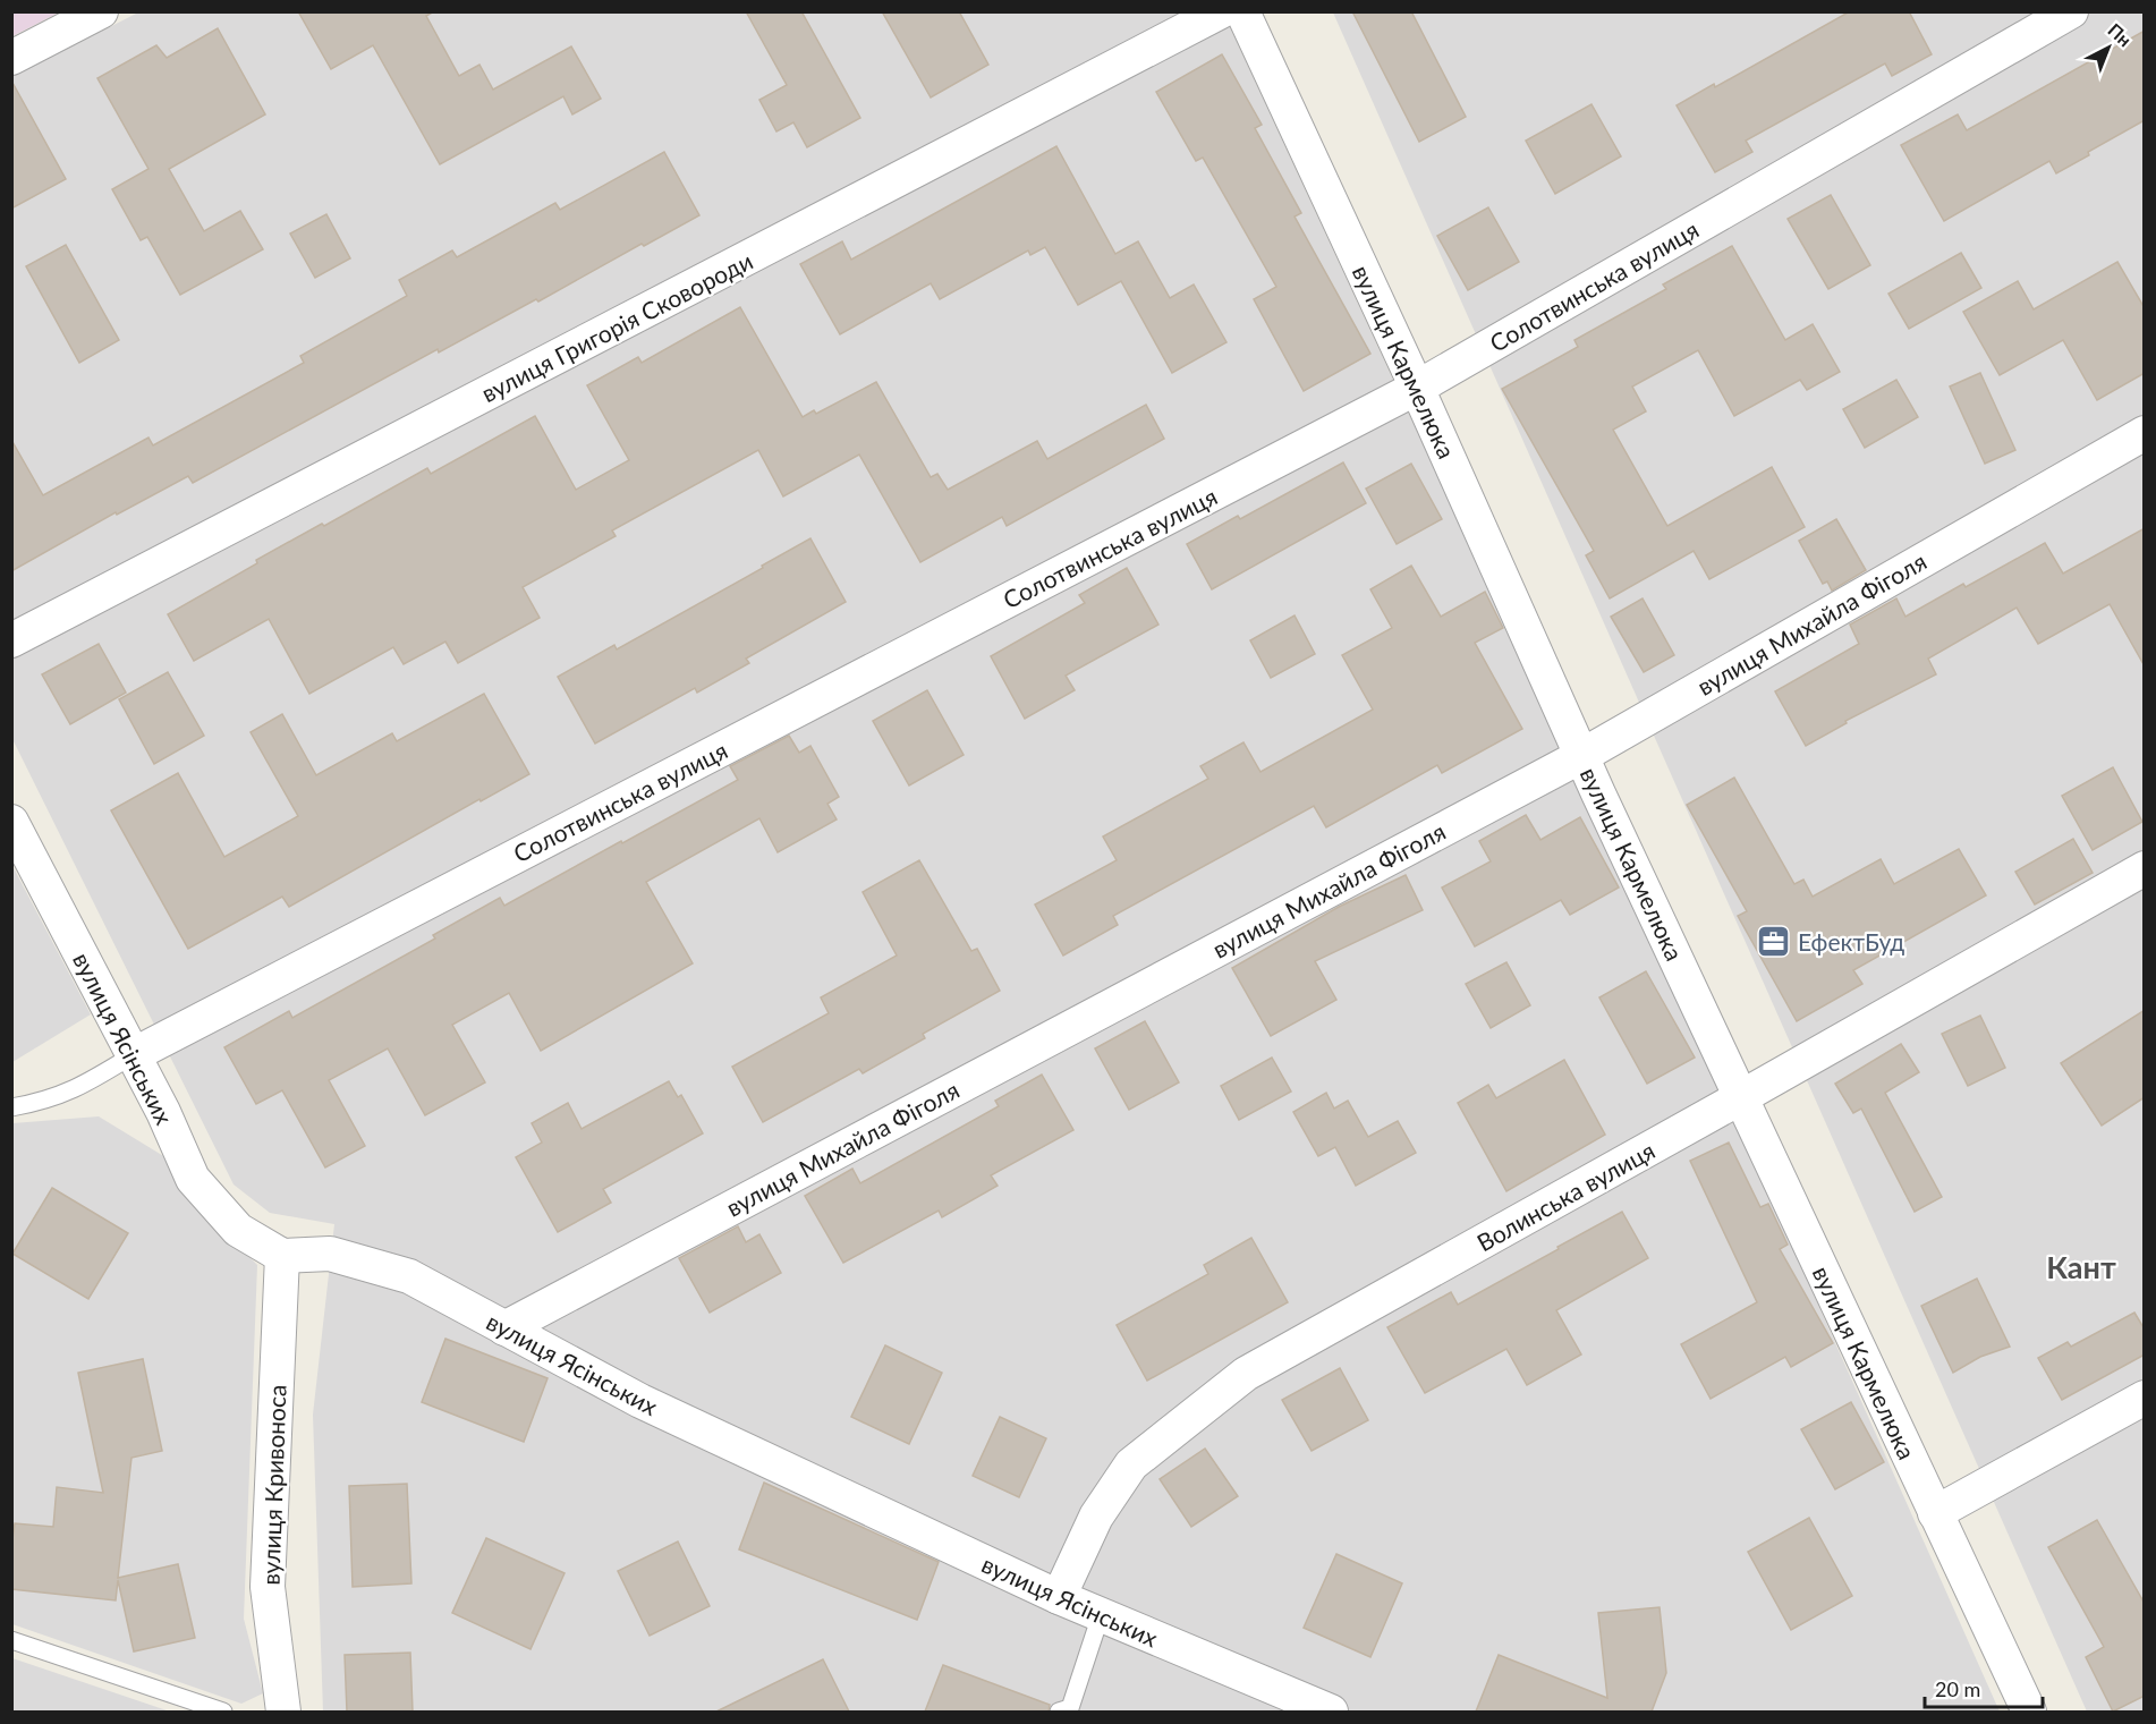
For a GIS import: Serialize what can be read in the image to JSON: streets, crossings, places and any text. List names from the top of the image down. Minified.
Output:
{"streets":{"street":["Солотвинська вулиця","вулиця Григорія Сковороди","вулиця Кармелюка","вулиця Михайла Фіголя","вулиця Ясінських","Волинська вулиця","вулиця Кривоноса"]},"crossings":[["Солотвинська вулиця","вулиця Кармелюка"],["Солотвинська вулиця","вулиця Ясінських"],["вулиця Кармелюка","вулиця Михайла Фіголя"],["вулиця Кармелюка","Волинська вулиця"],["вулиця Михайла Фіголя","вулиця Ясінських"],["вулиця Ясінських","Волинська вулиця"],["вулиця Ясінських","вулиця Кривоноса"]],"districts":["Кант"],"places":{"office":["ЕфектБуд"]},"scale_bar":"20 m","north":"top right"}
